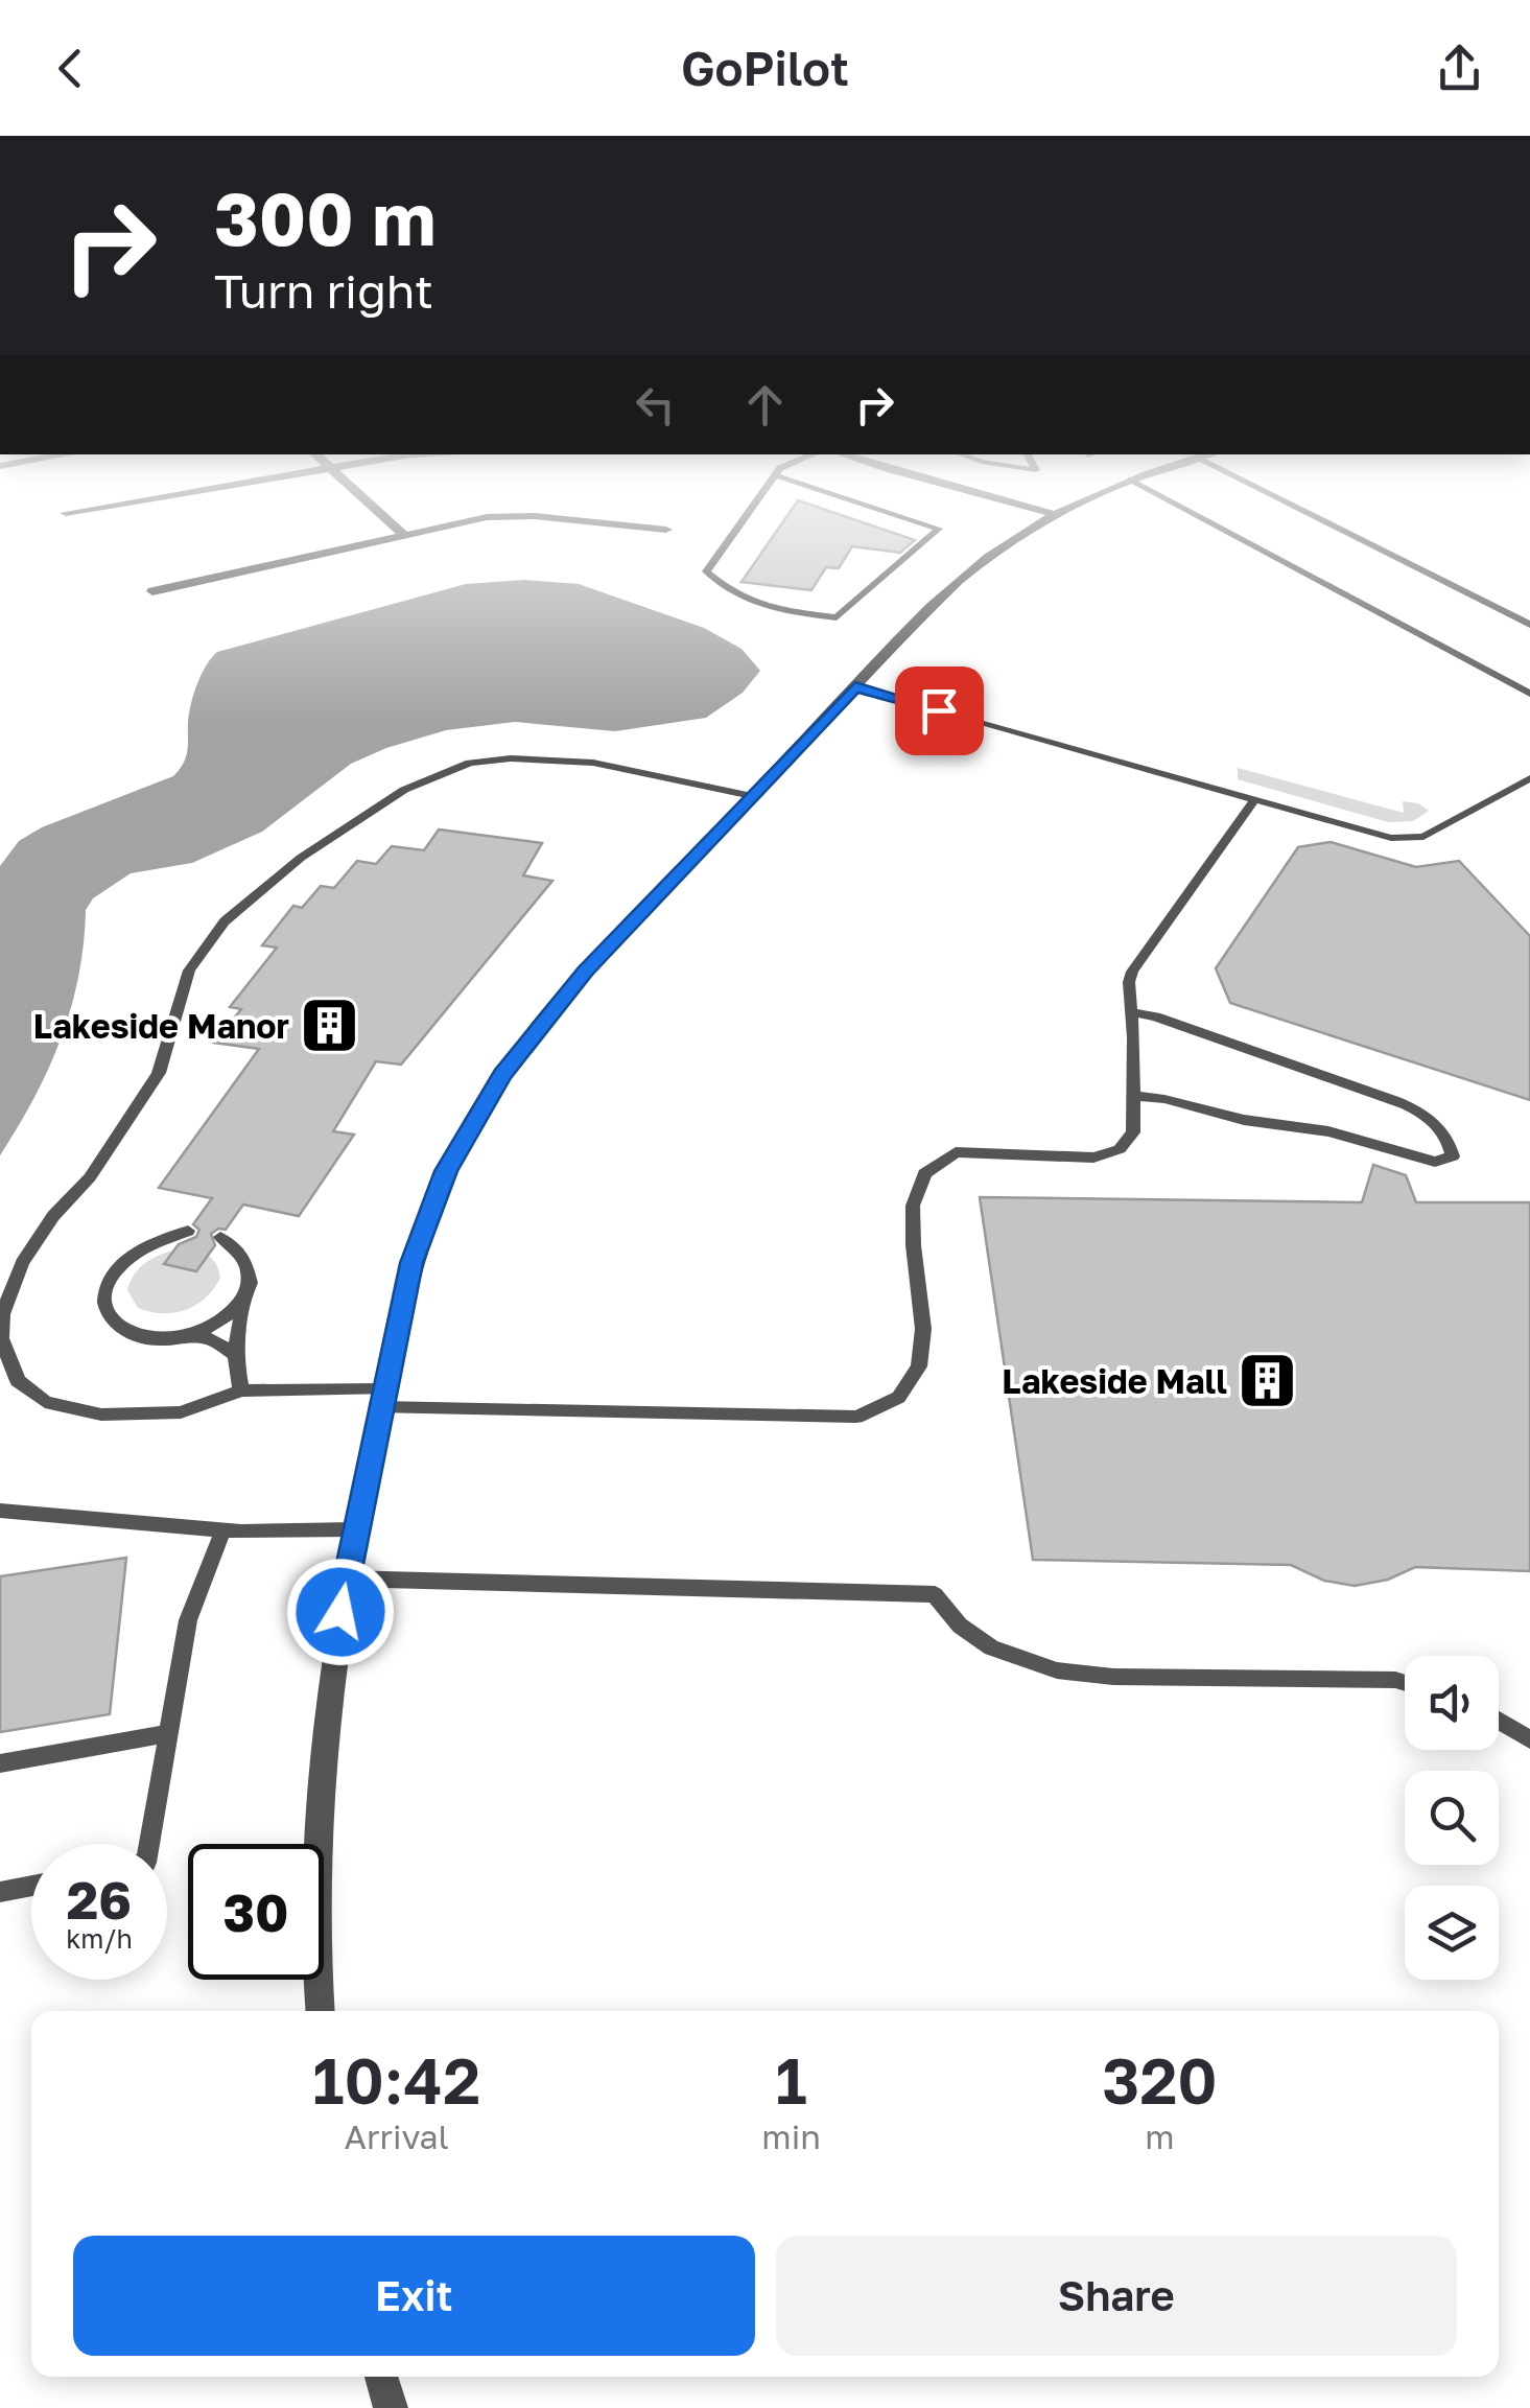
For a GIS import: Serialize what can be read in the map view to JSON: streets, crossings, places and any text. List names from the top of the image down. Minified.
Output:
{"places":{"building":["Lakeside Manor","Lakeside Mall"]},"page":{"header":"GoPilot","turn":["300 m","Turn right"],"speed":"26 km/h","limit":"30","eta":["10:42","Arrival","1","min","320","m"],"buttons":["Exit","Share"]}}
